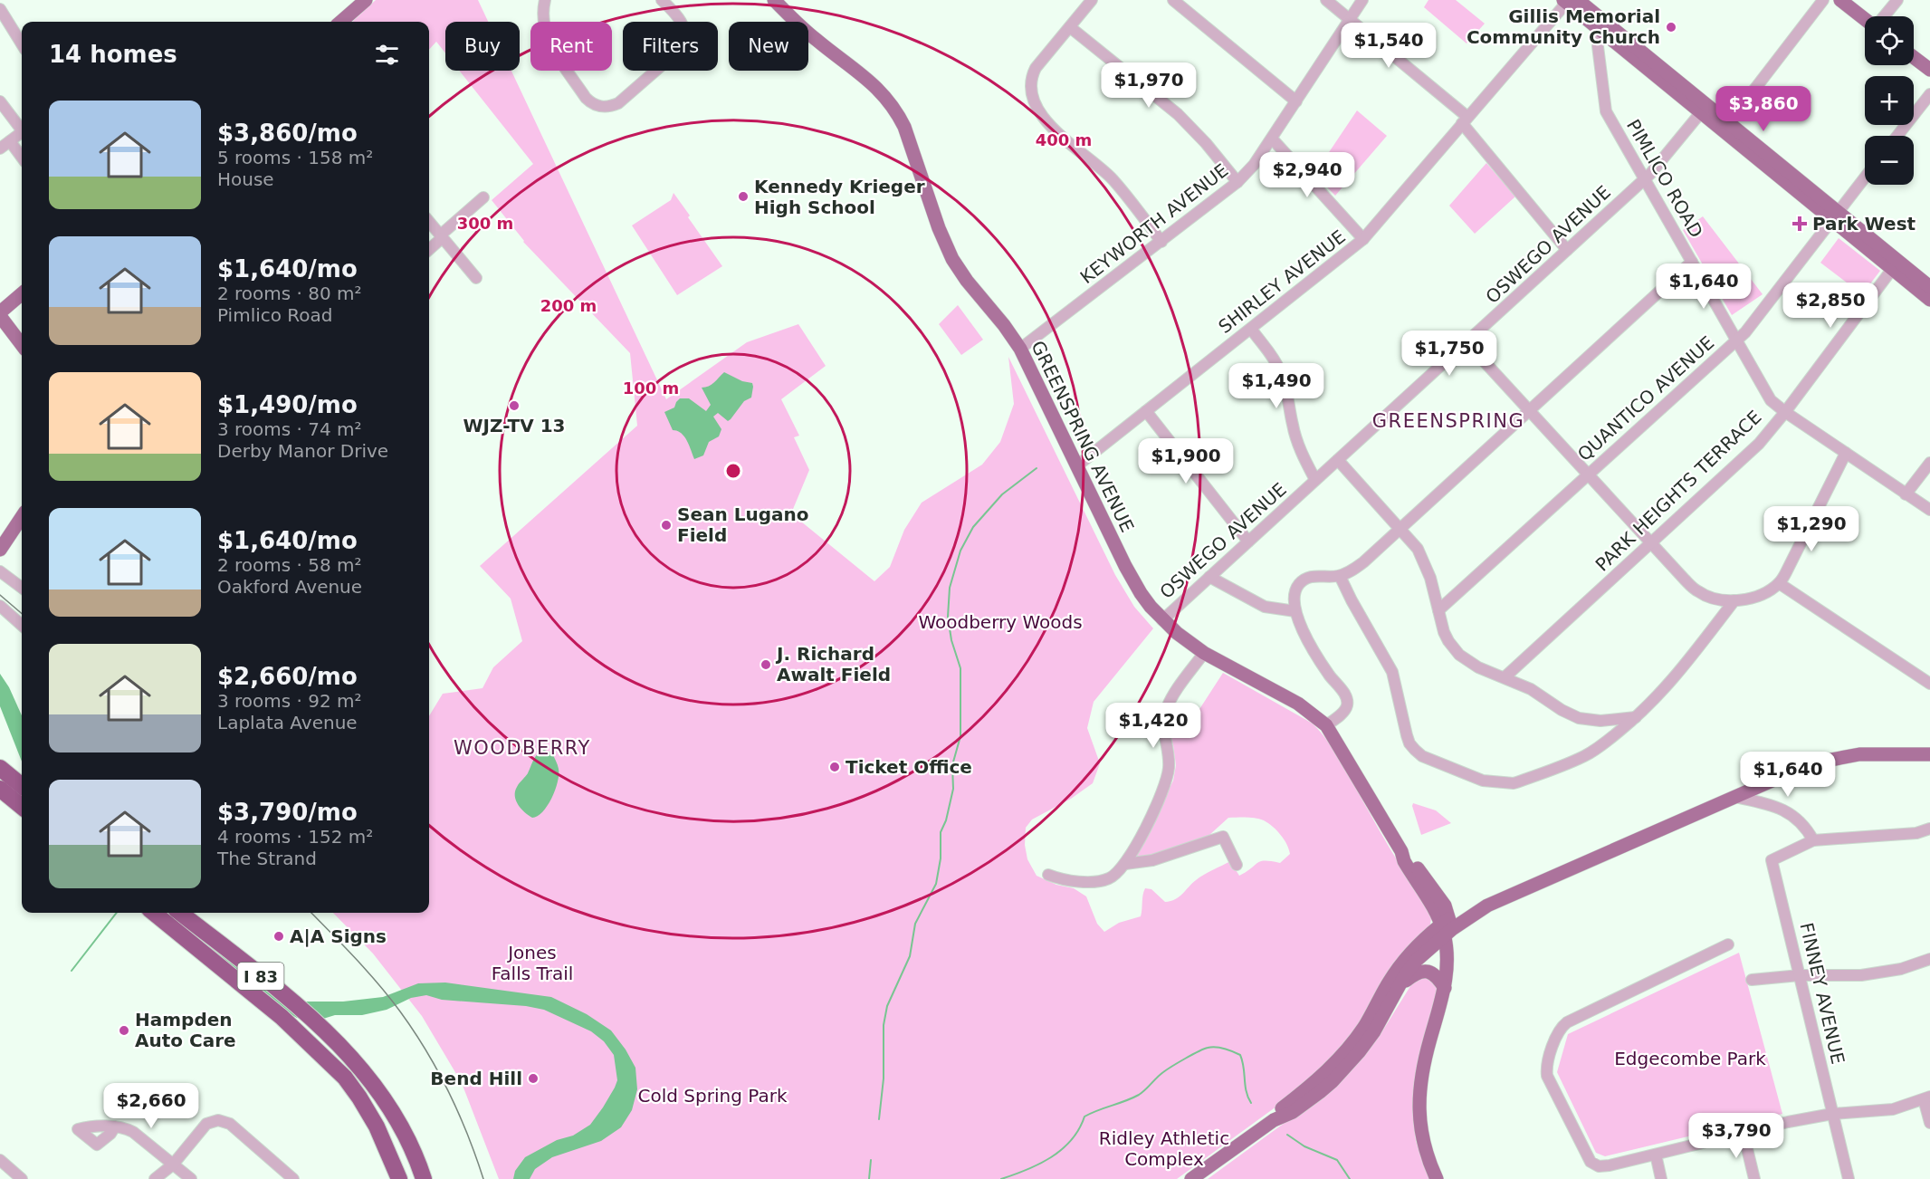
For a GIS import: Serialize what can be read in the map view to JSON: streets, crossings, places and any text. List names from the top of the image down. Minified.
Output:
{"streets":{"highway":["I 83"],"main road":["GREENSPRING AVENUE"],"street":["PIMLICO ROAD","KEYWORTH AVENUE","OSWEGO AVENUE","SHIRLEY AVENUE","QUANTICO AVENUE","PARK HEIGHTS TERRACE","FINNEY AVENUE"]},"crossings":[["PIMLICO ROAD","OSWEGO AVENUE"],["PIMLICO ROAD","QUANTICO AVENUE"],["PIMLICO ROAD","PARK HEIGHTS TERRACE"],["KEYWORTH AVENUE","GREENSPRING AVENUE"],["OSWEGO AVENUE","GREENSPRING AVENUE"],["SHIRLEY AVENUE","GREENSPRING AVENUE"]],"districts":["GREENSPRING","WOODBERRY"],"parks":["Woodberry Woods","Jones Falls Trail","Edgecombe Park","Cold Spring Park","Ridley Athletic Complex"],"places":{"other":["Gillis Memorial Community Church","Kennedy Krieger High School","WJZ-TV 13","Sean Lugano Field","J. Richard Awalt Field","Ticket Office","A|A Signs","Hampden Auto Care","Bend Hill"],"health":["Park West"]},"page":{"map_buttons":["+","−"],"chip":["Buy","Rent","Filters","New"],"heading":"14 homes","price":["$1,540","$1,970","$3,860","$2,940","$1,640","$2,850","$1,750","$1,490","$1,900","$1,290","$1,420","$1,640","$2,660","$3,790"],"list":[{"name":"$3,860/mo","note":"5 rooms · 158 m² · House"},{"name":"$1,640/mo","note":"2 rooms · 80 m² · Pimlico Road"},{"name":"$1,490/mo","note":"3 rooms · 74 m² · Derby Manor Drive"},{"name":"$1,640/mo","note":"2 rooms · 58 m² · Oakford Avenue"},{"name":"$2,660/mo","note":"3 rooms · 92 m² · Laplata Avenue"},{"name":"$3,790/mo","note":"4 rooms · 152 m² · The Strand"}]},"rings":["400 m","300 m","200 m","100 m"]}
